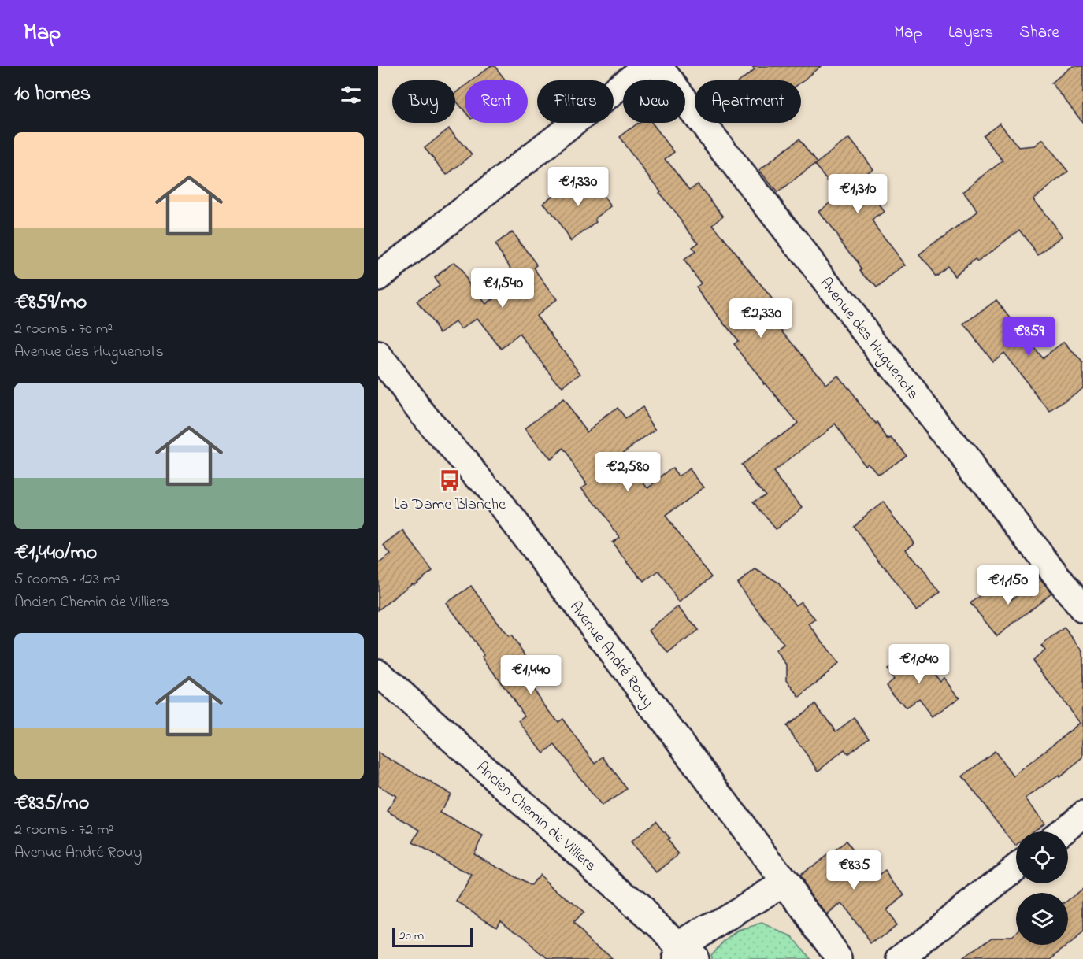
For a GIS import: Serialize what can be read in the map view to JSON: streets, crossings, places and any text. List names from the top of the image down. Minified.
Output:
{"streets":{"street":["Avenue des Huguenots","Avenue André Rouy","Ancien Chemin de Villiers"]},"places":{"bus stop":["La Dame Blanche"]},"scale_bar":"20 m","page":{"header":"Map","nav":["Map","Layers","Share"],"heading":"10 homes","chip":["Buy","Rent","Filters","New","Apartment"],"list":[{"name":"€859/mo","note":"2 rooms · 70 m² · Avenue des Huguenots"},{"name":"€1,440/mo","note":"5 rooms · 123 m² · Ancien Chemin de Villiers"},{"name":"€835/mo","note":"2 rooms · 72 m² · Avenue André Rouy"}],"price":["€1,330","€1,310","€1,540","€2,330","€859","€2,580","€1,150","€1,040","€1,440","€835"],"scale":"20 m"}}
